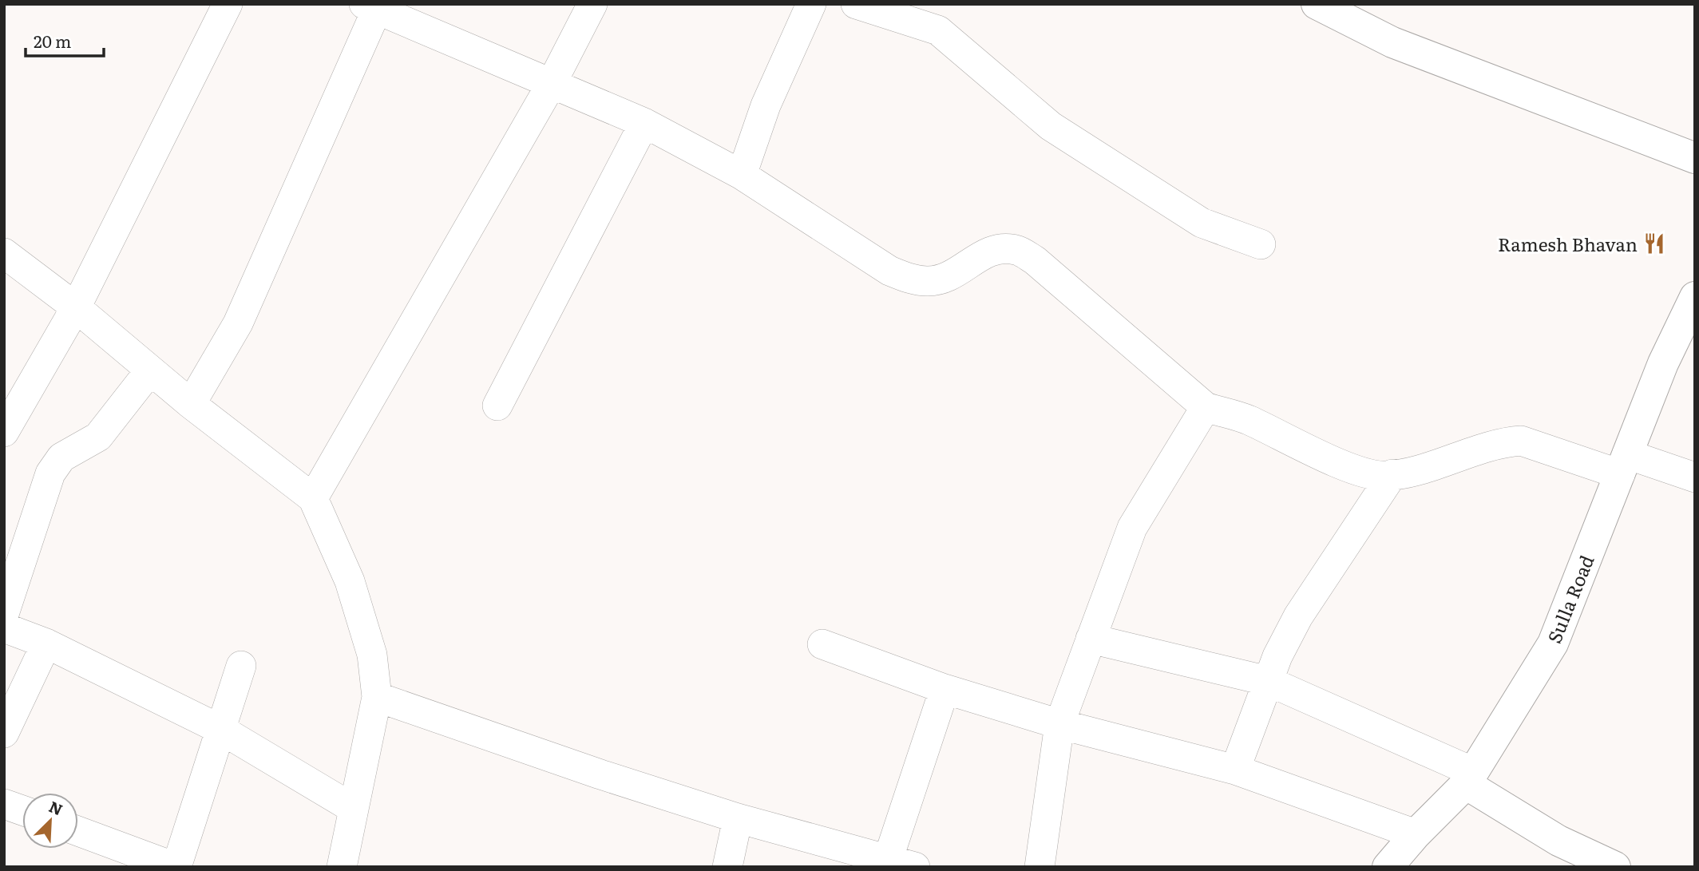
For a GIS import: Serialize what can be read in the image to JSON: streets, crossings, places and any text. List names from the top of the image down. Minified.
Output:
{"streets":{"main road":["Sulla Road"]},"places":{"restaurant":["Ramesh Bhavan"]},"scale_bar":"20 m","north":"top right"}
